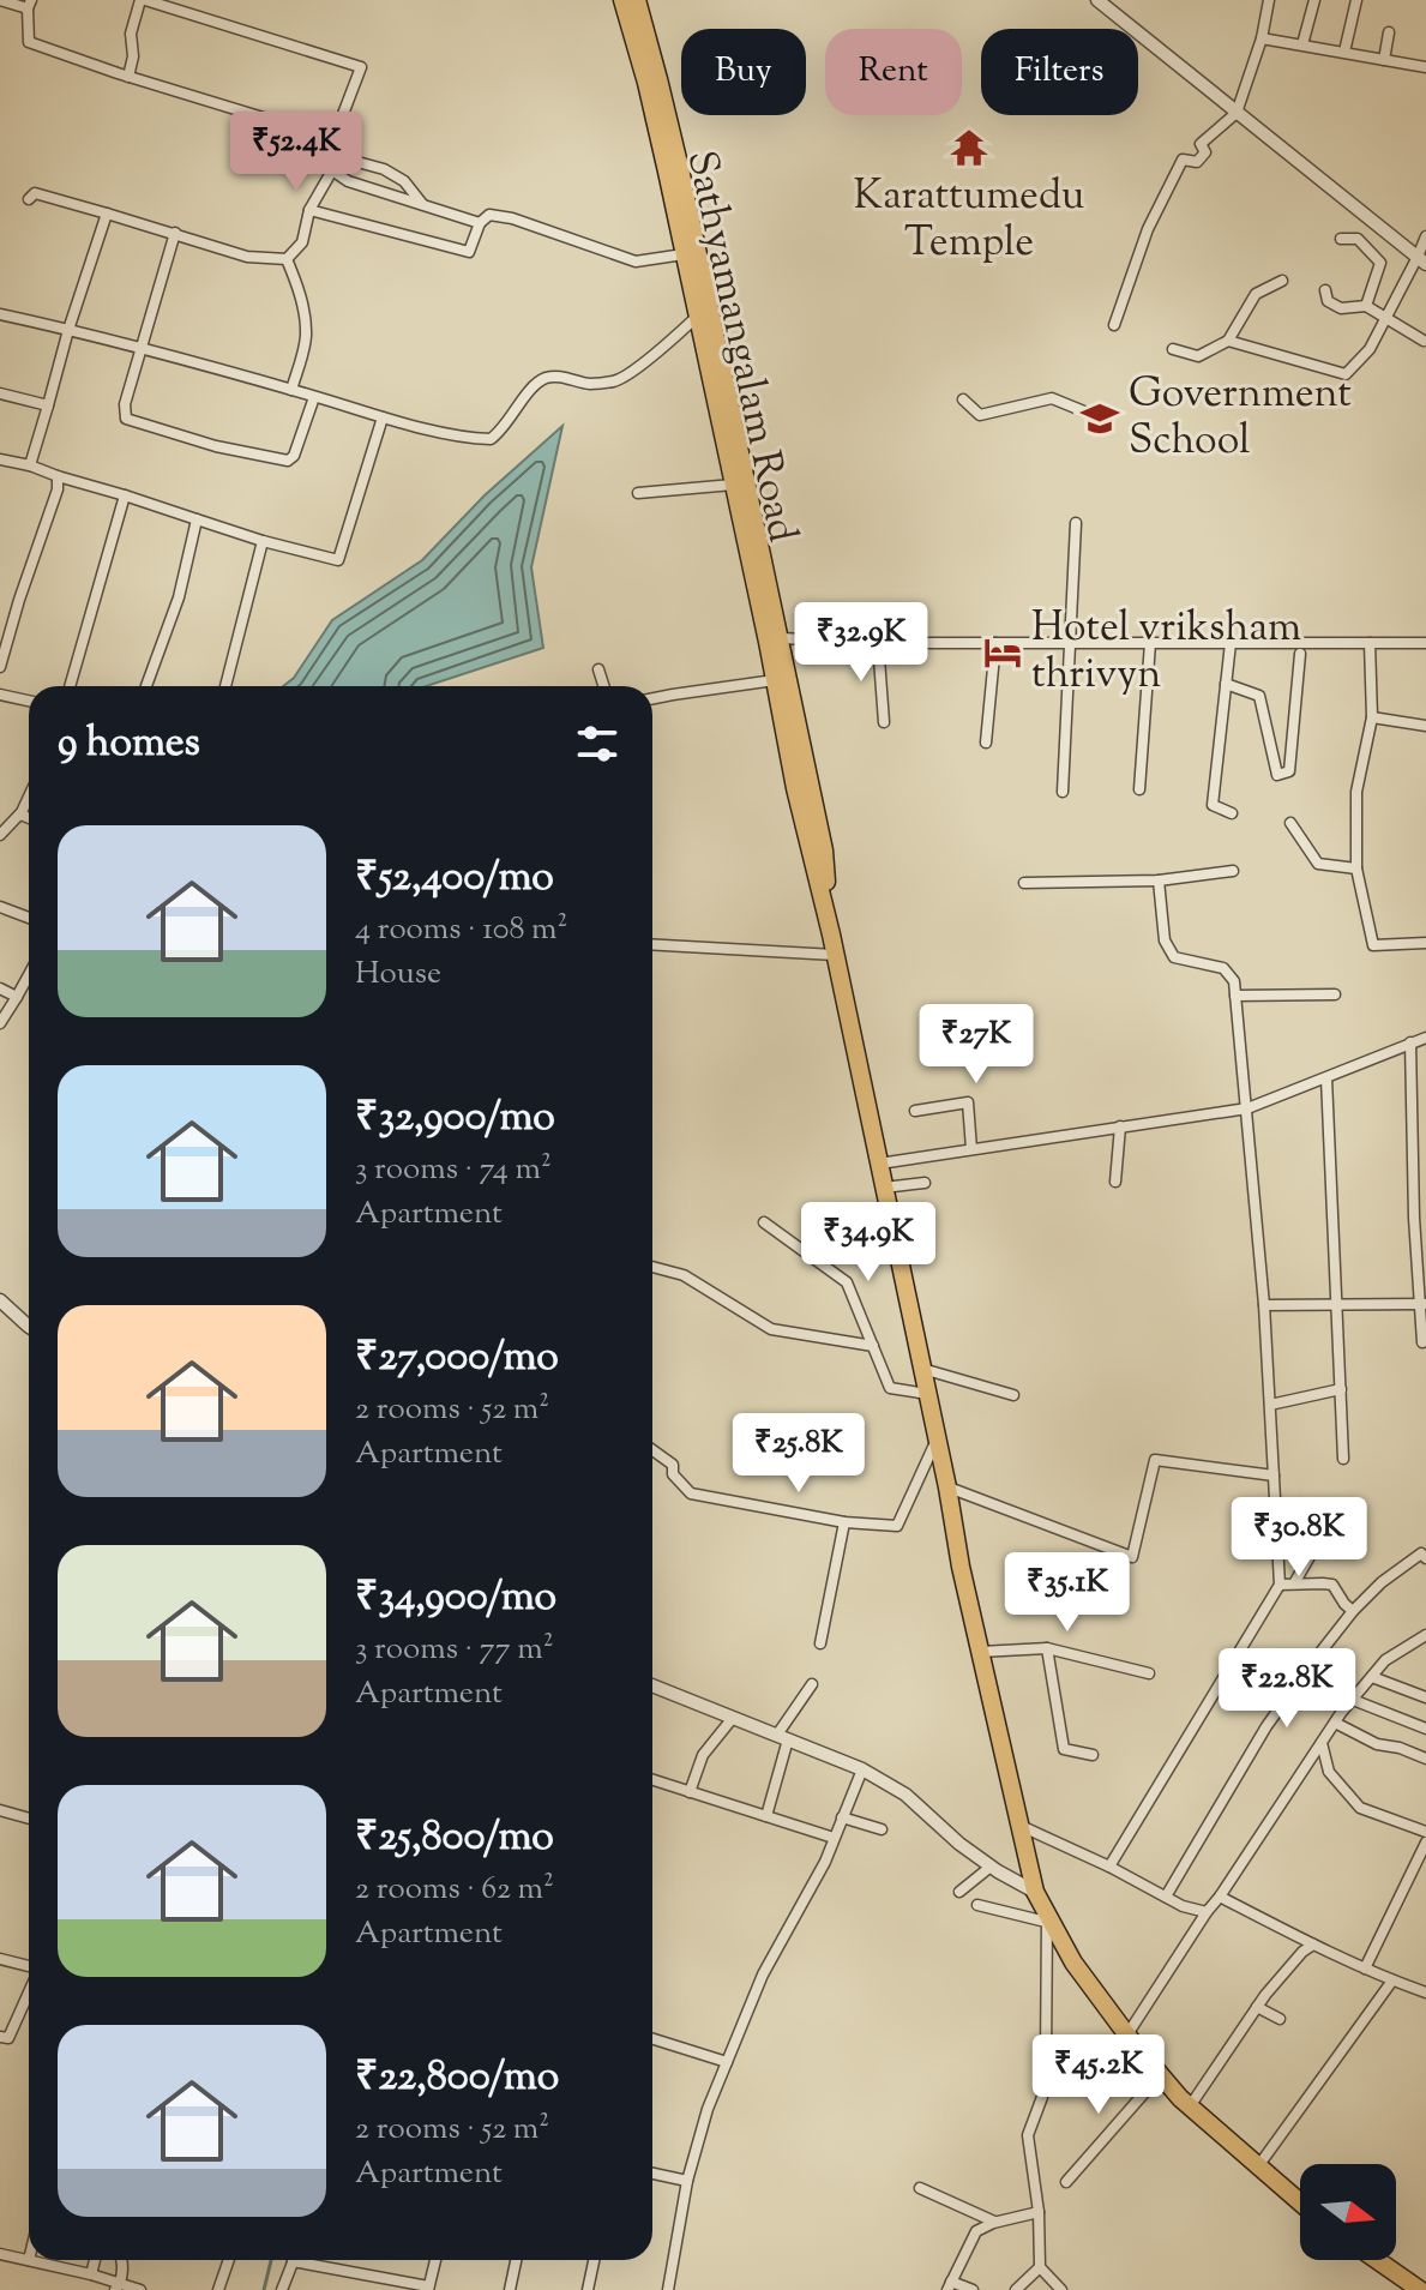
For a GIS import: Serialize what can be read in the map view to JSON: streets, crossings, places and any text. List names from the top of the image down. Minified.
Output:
{"streets":{"highway":["Sathyamangalam Road"]},"places":{"temple":["Karattumedu Temple"],"school or university":["Government School"],"hotel":["Hotel vriksham thrivyn"]},"north":"right","page":{"chip":["Buy","Rent","Filters"],"price":["₹52.4K","₹32.9K","₹27K","₹34.9K","₹25.8K","₹30.8K","₹35.1K","₹22.8K","₹45.2K"],"heading":"9 homes","list":[{"name":"₹52,400/mo","note":"4 rooms · 108 m² · House"},{"name":"₹32,900/mo","note":"3 rooms · 74 m² · Apartment"},{"name":"₹27,000/mo","note":"2 rooms · 52 m² · Apartment"},{"name":"₹34,900/mo","note":"3 rooms · 77 m² · Apartment"},{"name":"₹25,800/mo","note":"2 rooms · 62 m² · Apartment"},{"name":"₹22,800/mo","note":"2 rooms · 52 m² · Apartment"}]}}
